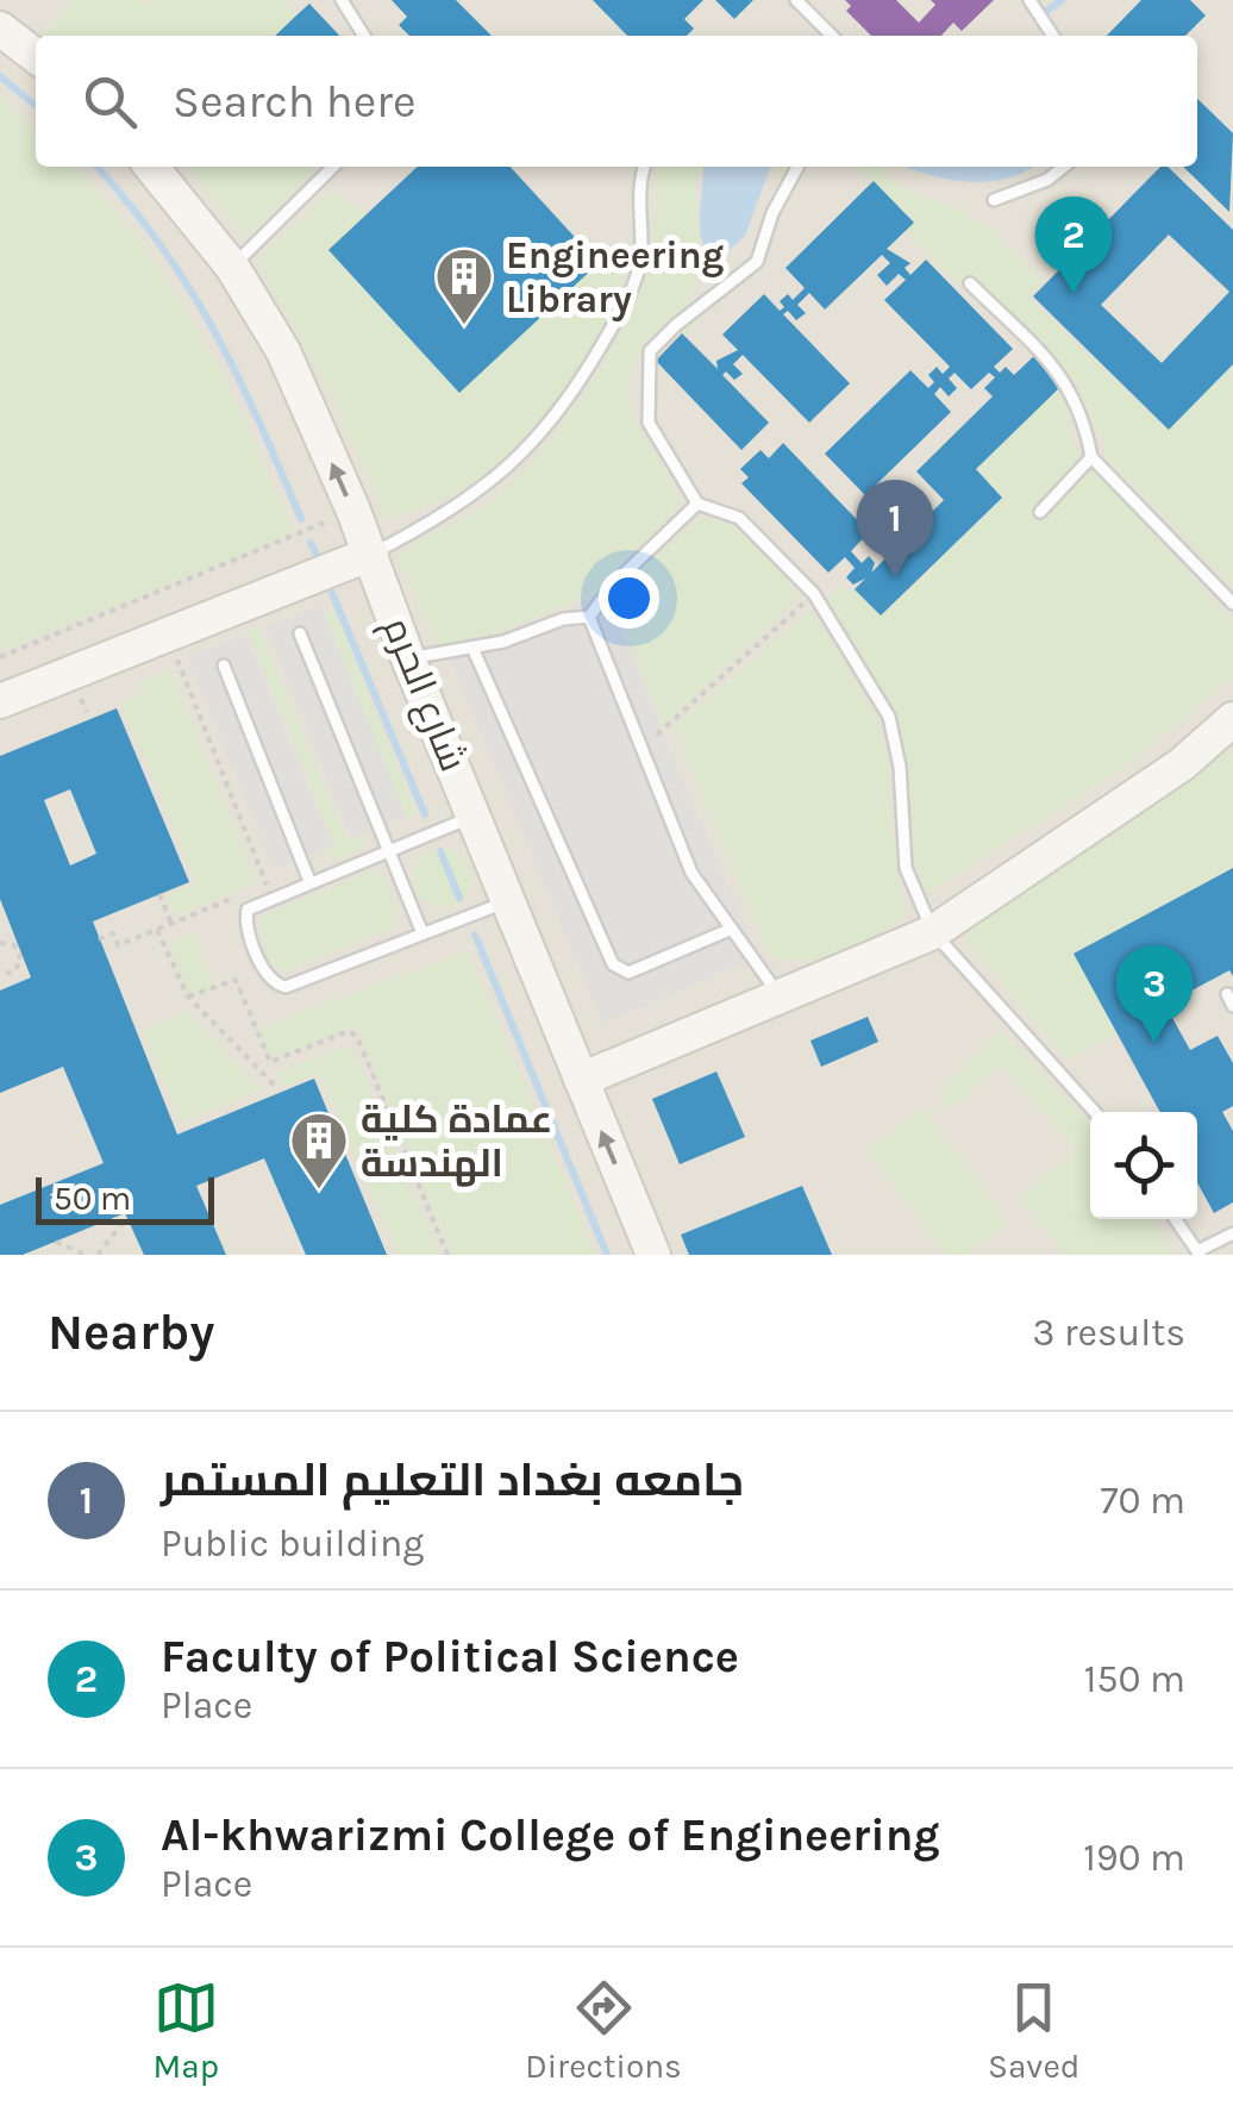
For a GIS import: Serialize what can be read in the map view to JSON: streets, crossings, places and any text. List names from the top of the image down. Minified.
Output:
{"streets":{"street":["شارع الحرم"]},"one_way":["شارع الحرم"],"places":{"building":["Engineering Library","عمادة كلية الهندسة"]},"scale_bar":"50 m","page":{"search":"Search here","pins":["2","1","3"],"scale":"50 m","heading":["Nearby","3 results"],"list":[{"mark":"1","name":"جامعه بغداد التعليم المستمر","note":"Public building","value":"70 m"},{"mark":"2","name":"Faculty of Political Science","note":"Place","value":"150 m"},{"mark":"3","name":"Al-khwarizmi College of Engineering","note":"Place","value":"190 m"}],"nav":["Map","Directions","Saved"]}}
